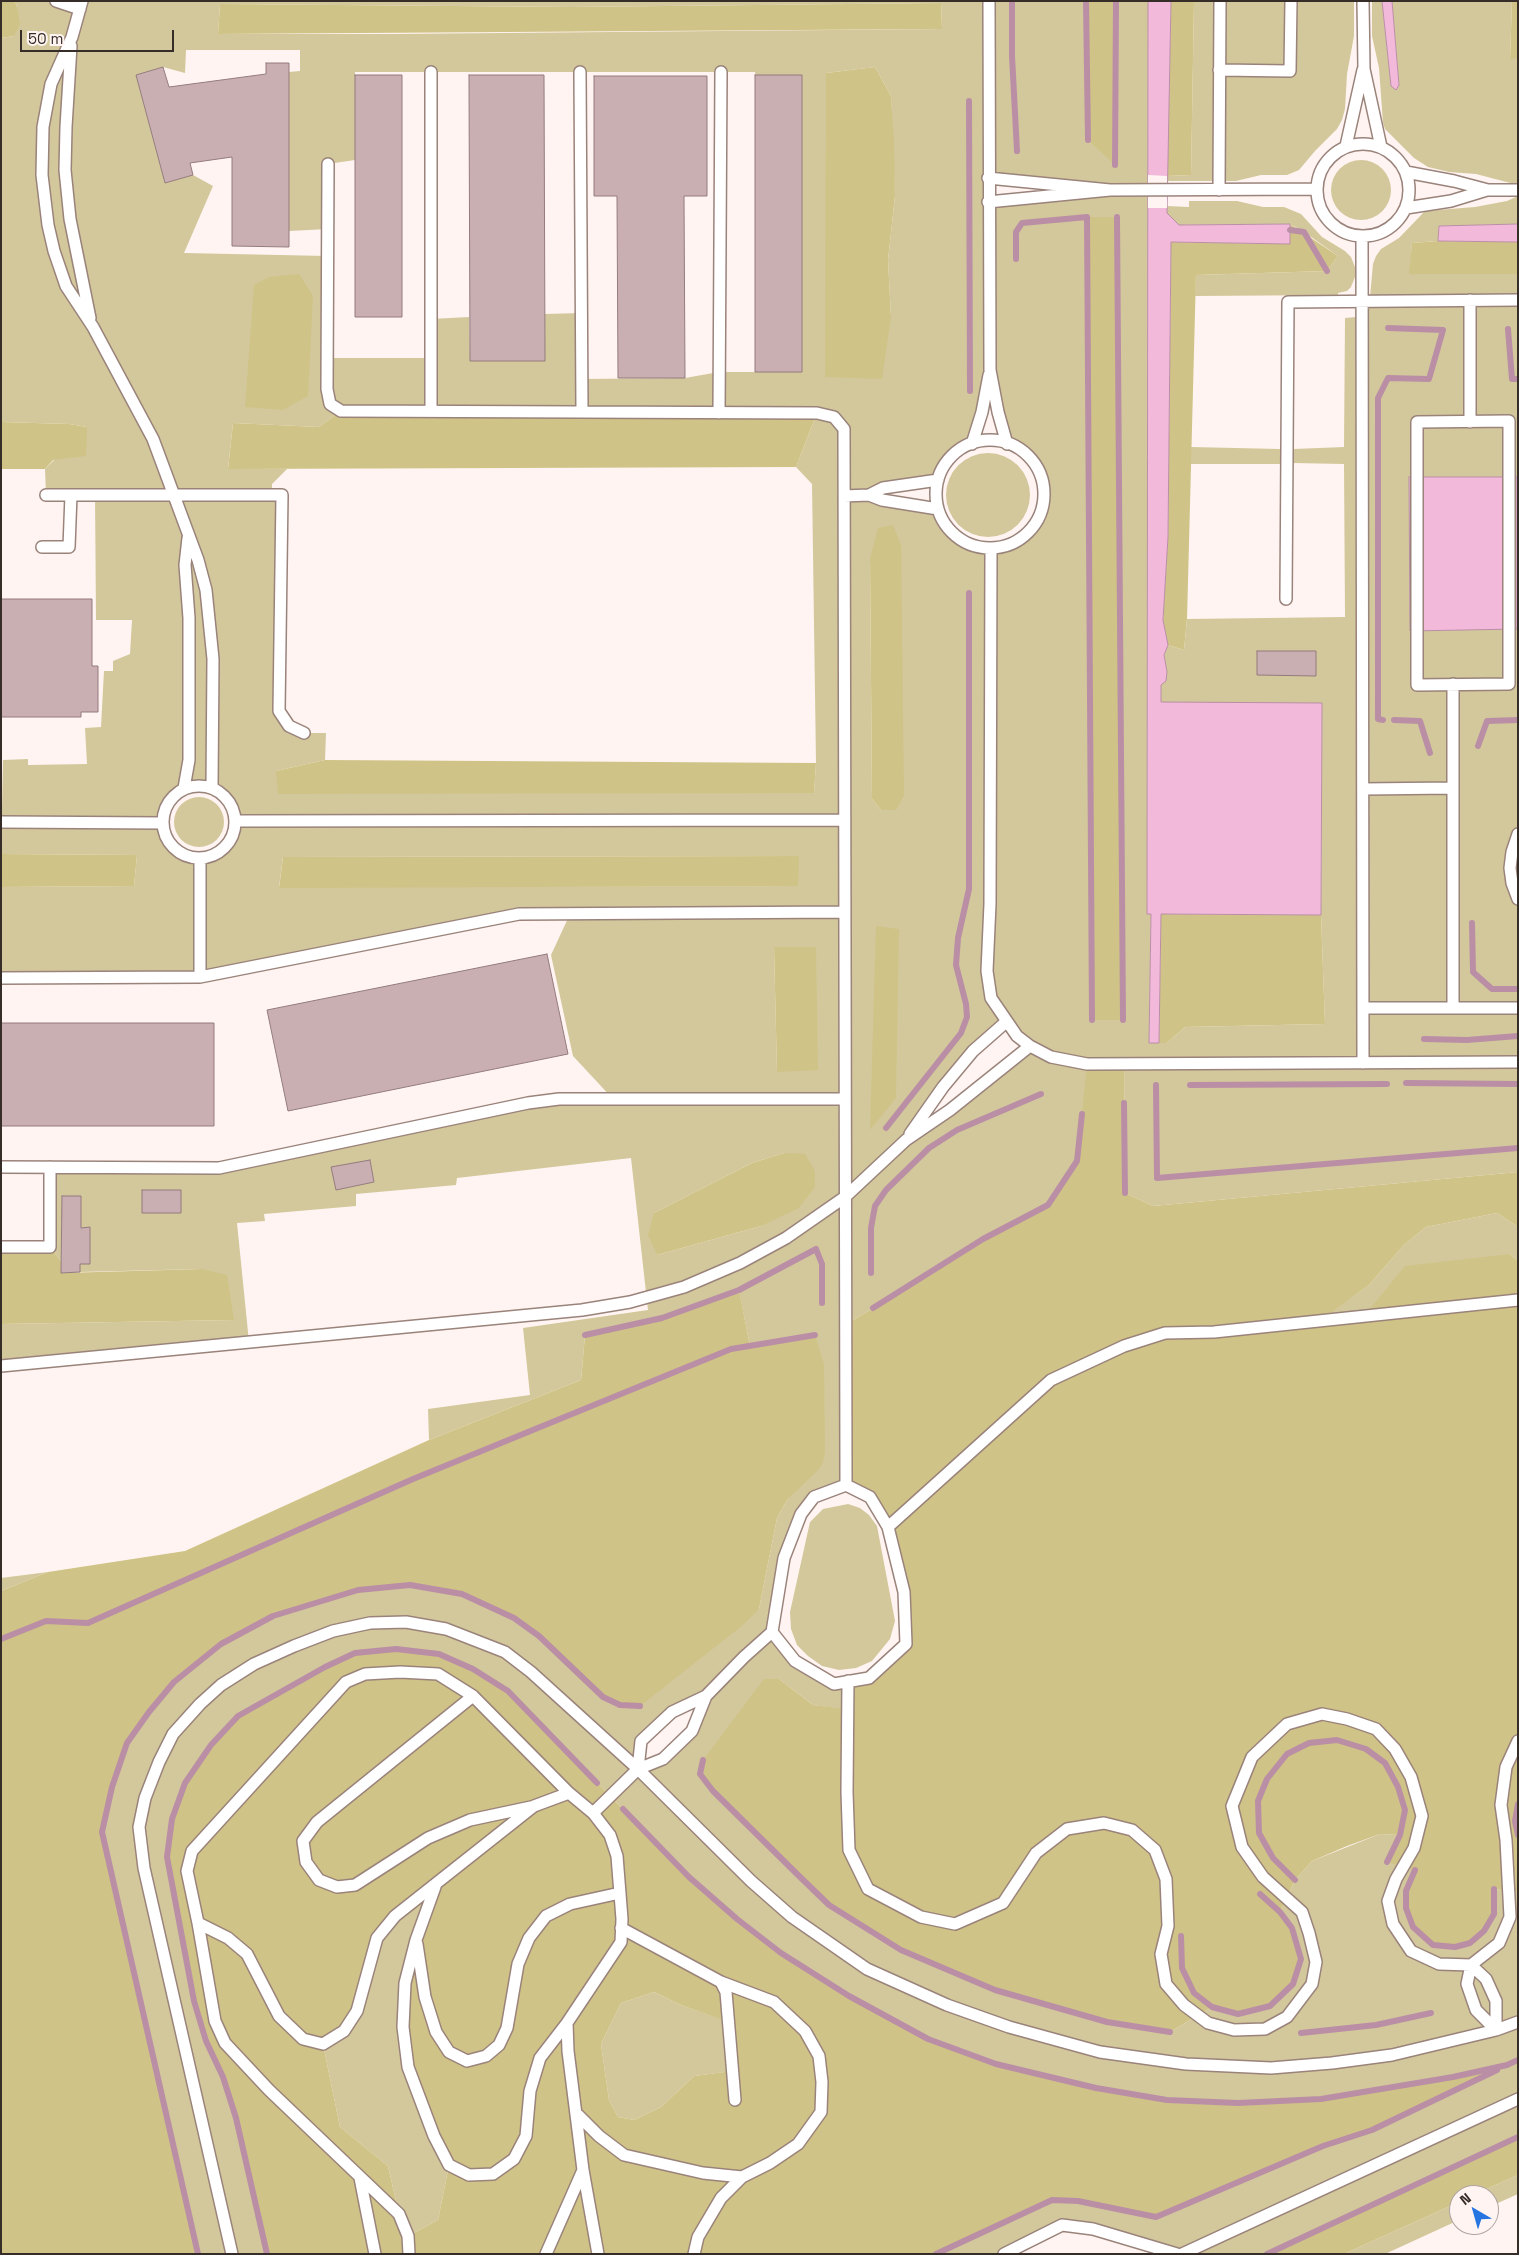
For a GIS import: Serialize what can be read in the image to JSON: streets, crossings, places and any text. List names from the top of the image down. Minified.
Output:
{"scale_bar":"50 m","north":"top left"}
